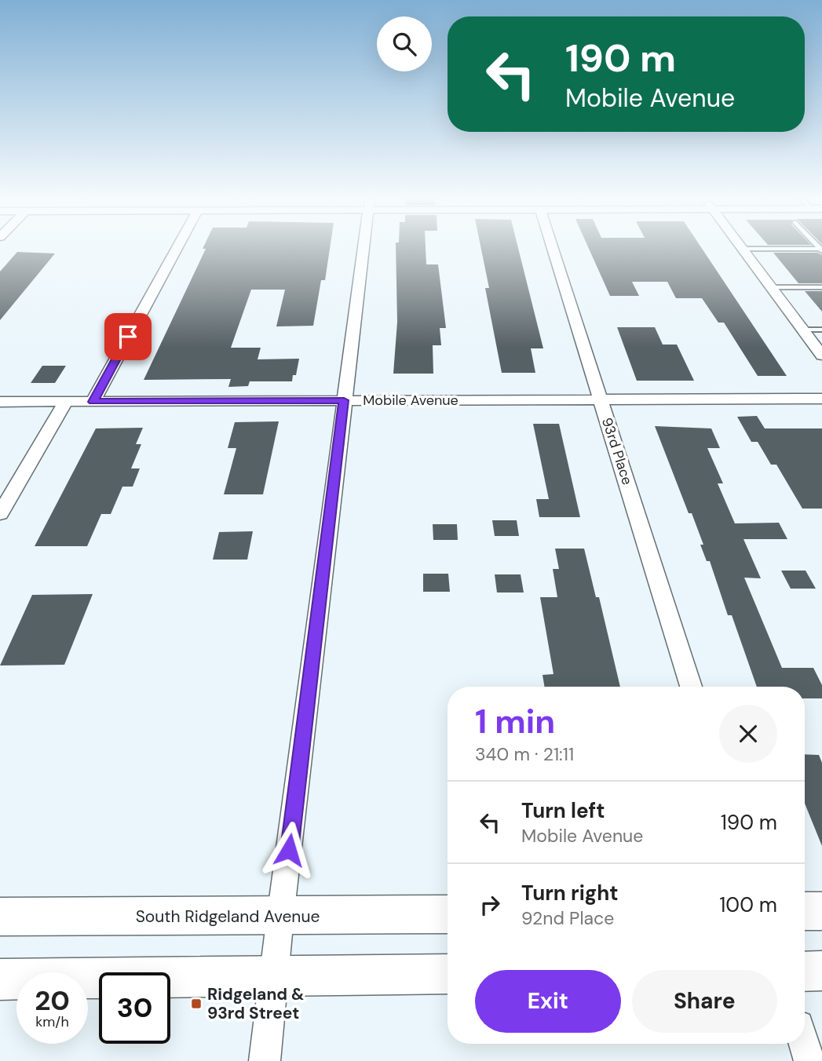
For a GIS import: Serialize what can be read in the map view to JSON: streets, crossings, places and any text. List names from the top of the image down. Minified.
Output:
{"streets":{"main road":["South Ridgeland Avenue"],"street":["Mobile Avenue","93rd Place"]},"crossings":[["Mobile Avenue","93rd Place"]],"places":{"transit":["Ridgeland & 93rd Street"]},"page":{"turn":["190 m","Mobile Avenue"],"heading":["1 min","340 m · 21:11"],"list":[{"name":"Turn left","note":"Mobile Avenue","value":"190 m"},{"name":"Turn right","note":"92nd Place","value":"100 m"}],"buttons":["Exit","Share"],"speed":"20 km/h","limit":"30"}}
